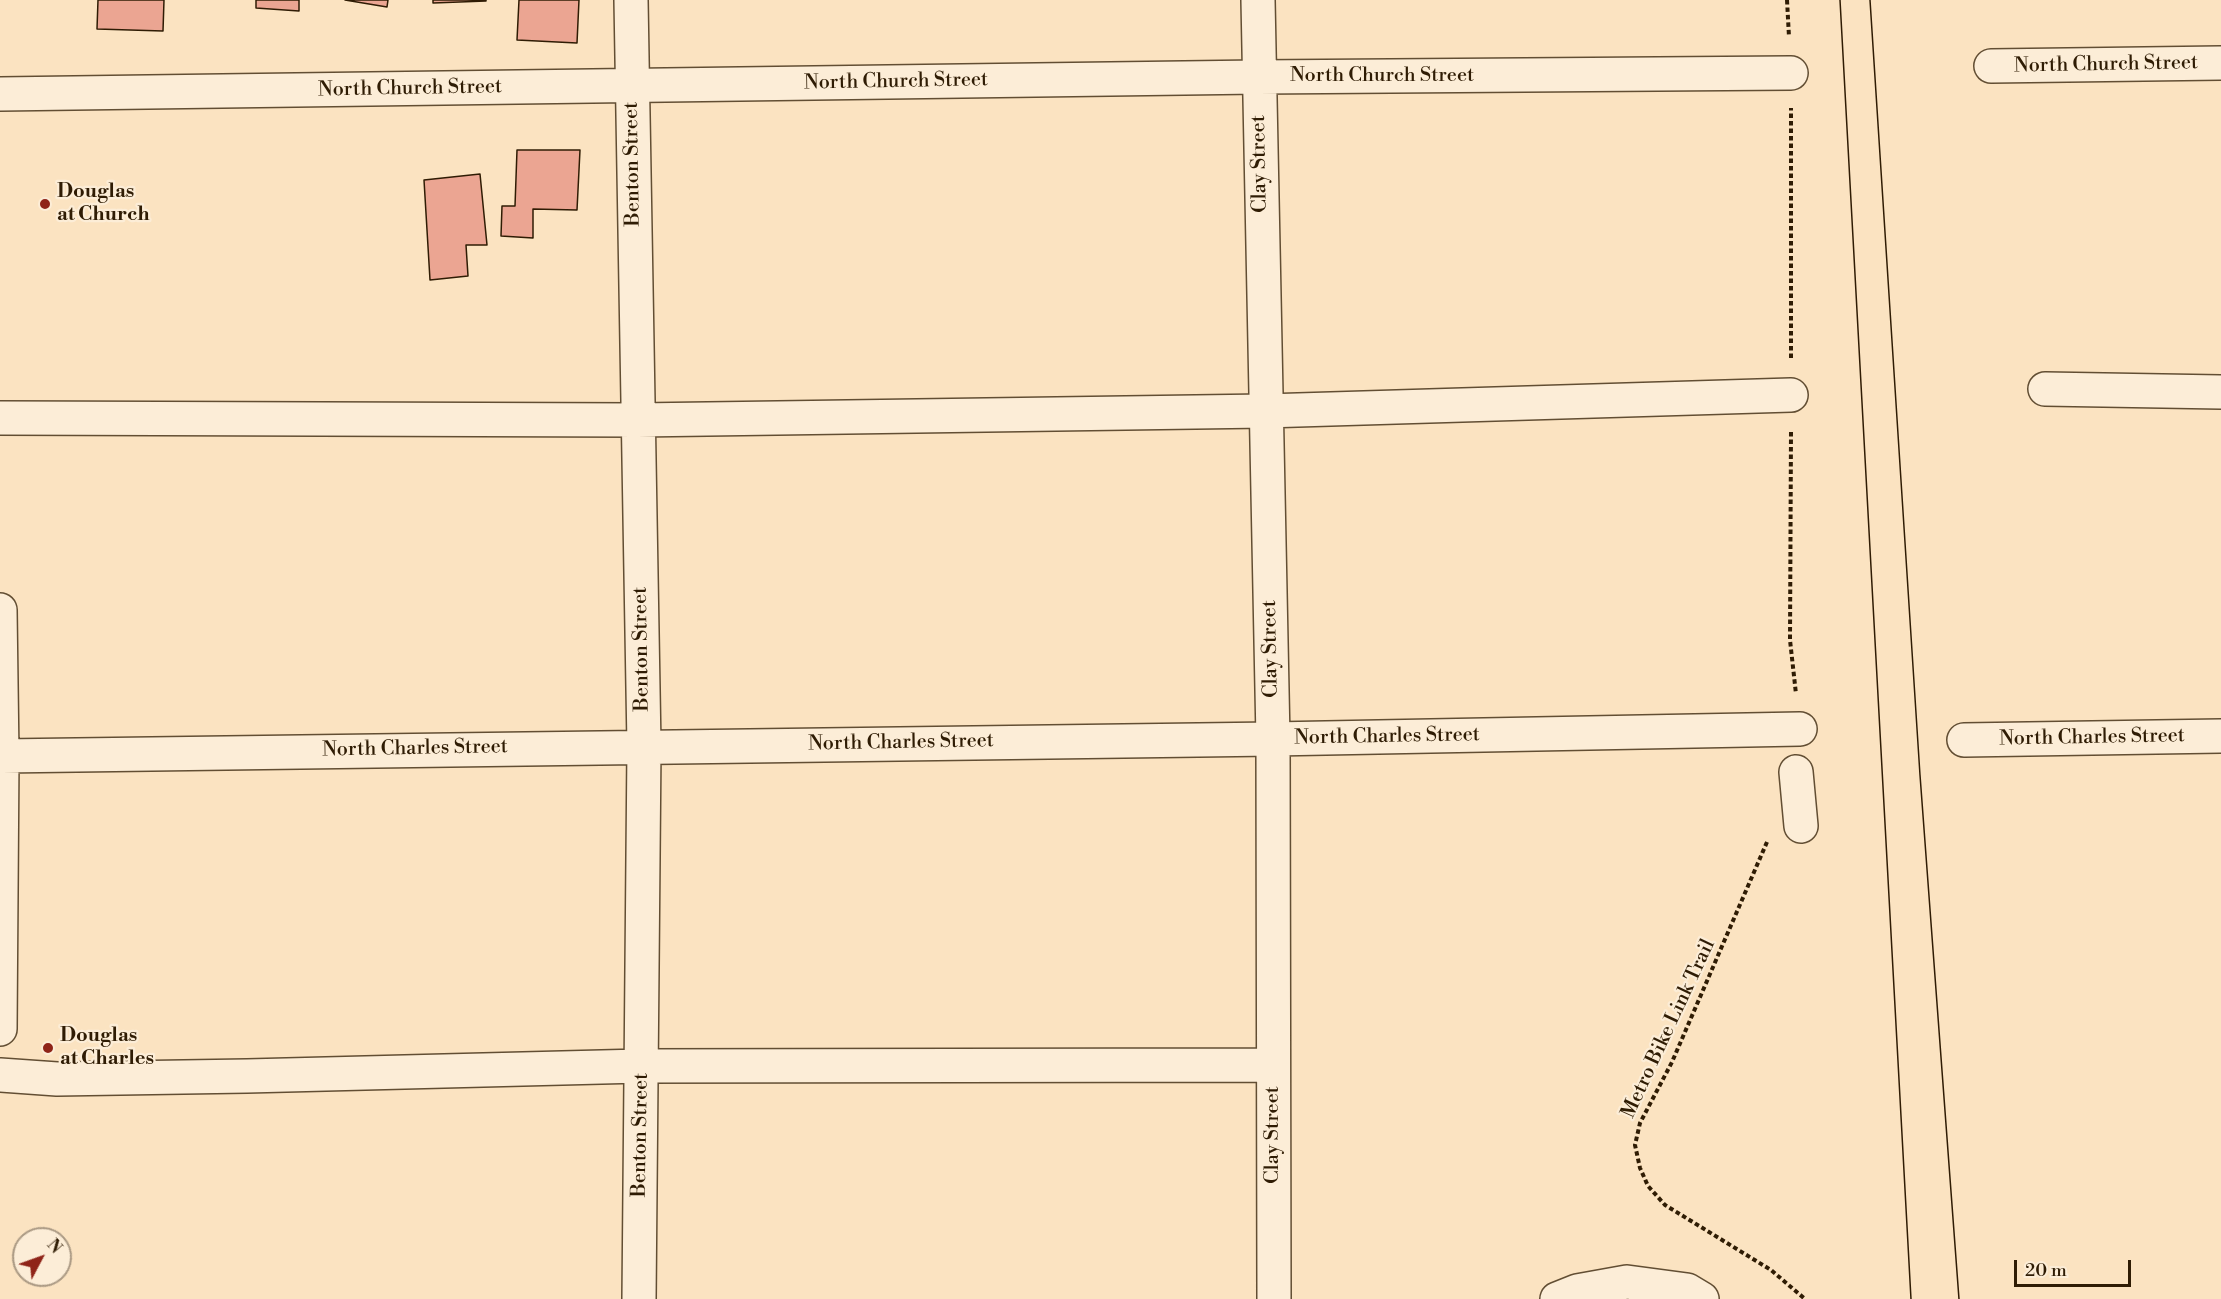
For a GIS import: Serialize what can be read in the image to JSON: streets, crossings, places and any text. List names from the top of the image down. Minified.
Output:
{"streets":{"street":["North Church Street","Benton Street","Clay Street","North Charles Street"],"path":["Metro Bike Link Trail"]},"crossings":[["North Church Street","Benton Street"],["North Church Street","Clay Street"],["Benton Street","North Charles Street"],["Clay Street","North Charles Street"]],"places":["Douglas at Church","Douglas at Charles"],"scale_bar":"20 m","north":"top right"}
